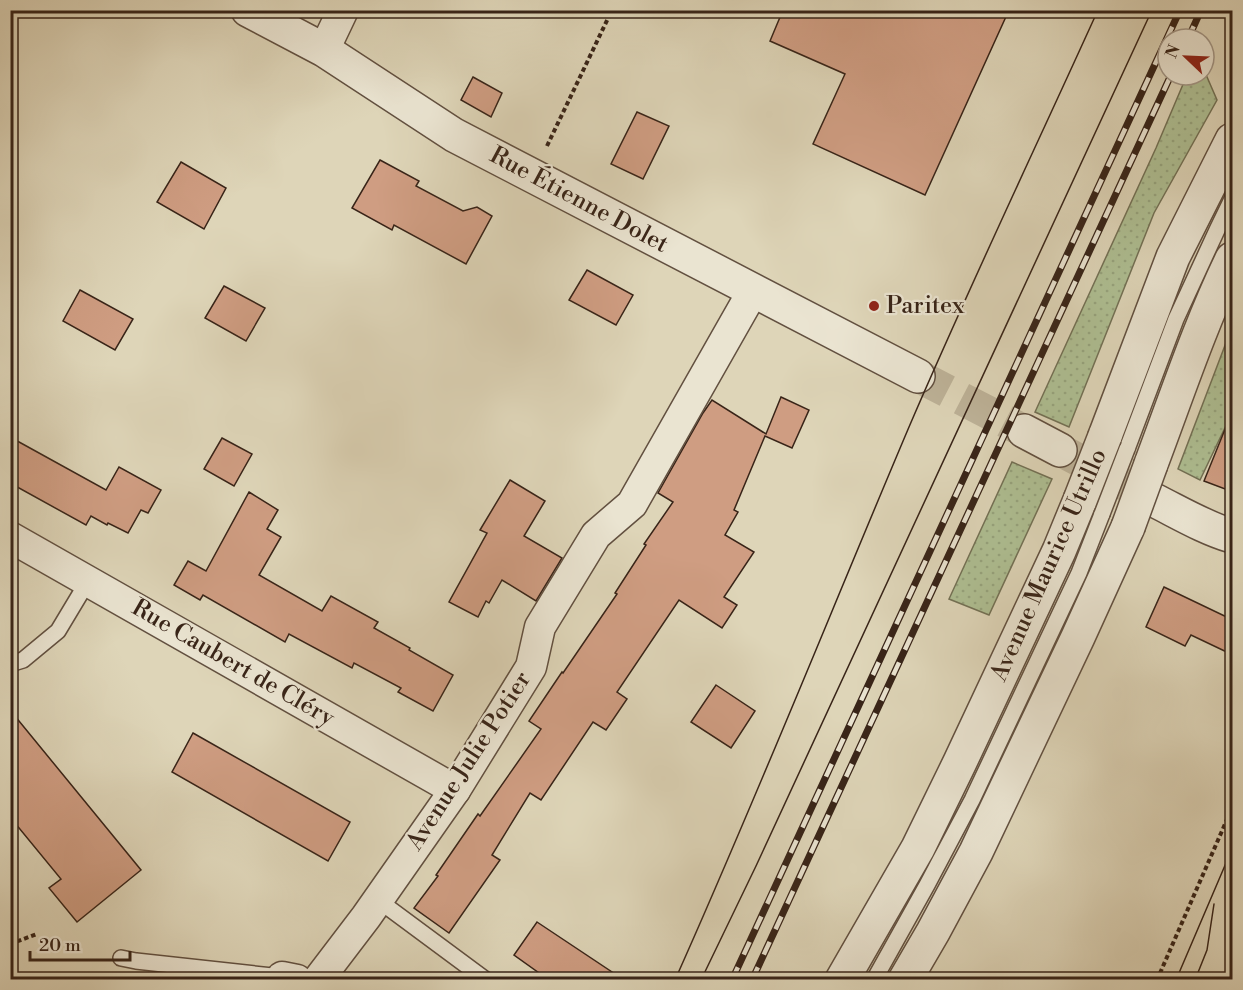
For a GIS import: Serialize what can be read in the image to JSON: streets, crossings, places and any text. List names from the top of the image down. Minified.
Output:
{"streets":{"street":["Rue Étienne Dolet","Avenue Maurice Utrillo","Rue Caubert de Cléry","Avenue Julie Potier"]},"crossings":[["Rue Étienne Dolet","Avenue Julie Potier"],["Rue Caubert de Cléry","Avenue Julie Potier"]],"places":["Paritex"],"scale_bar":"20 m","north":"top left"}
